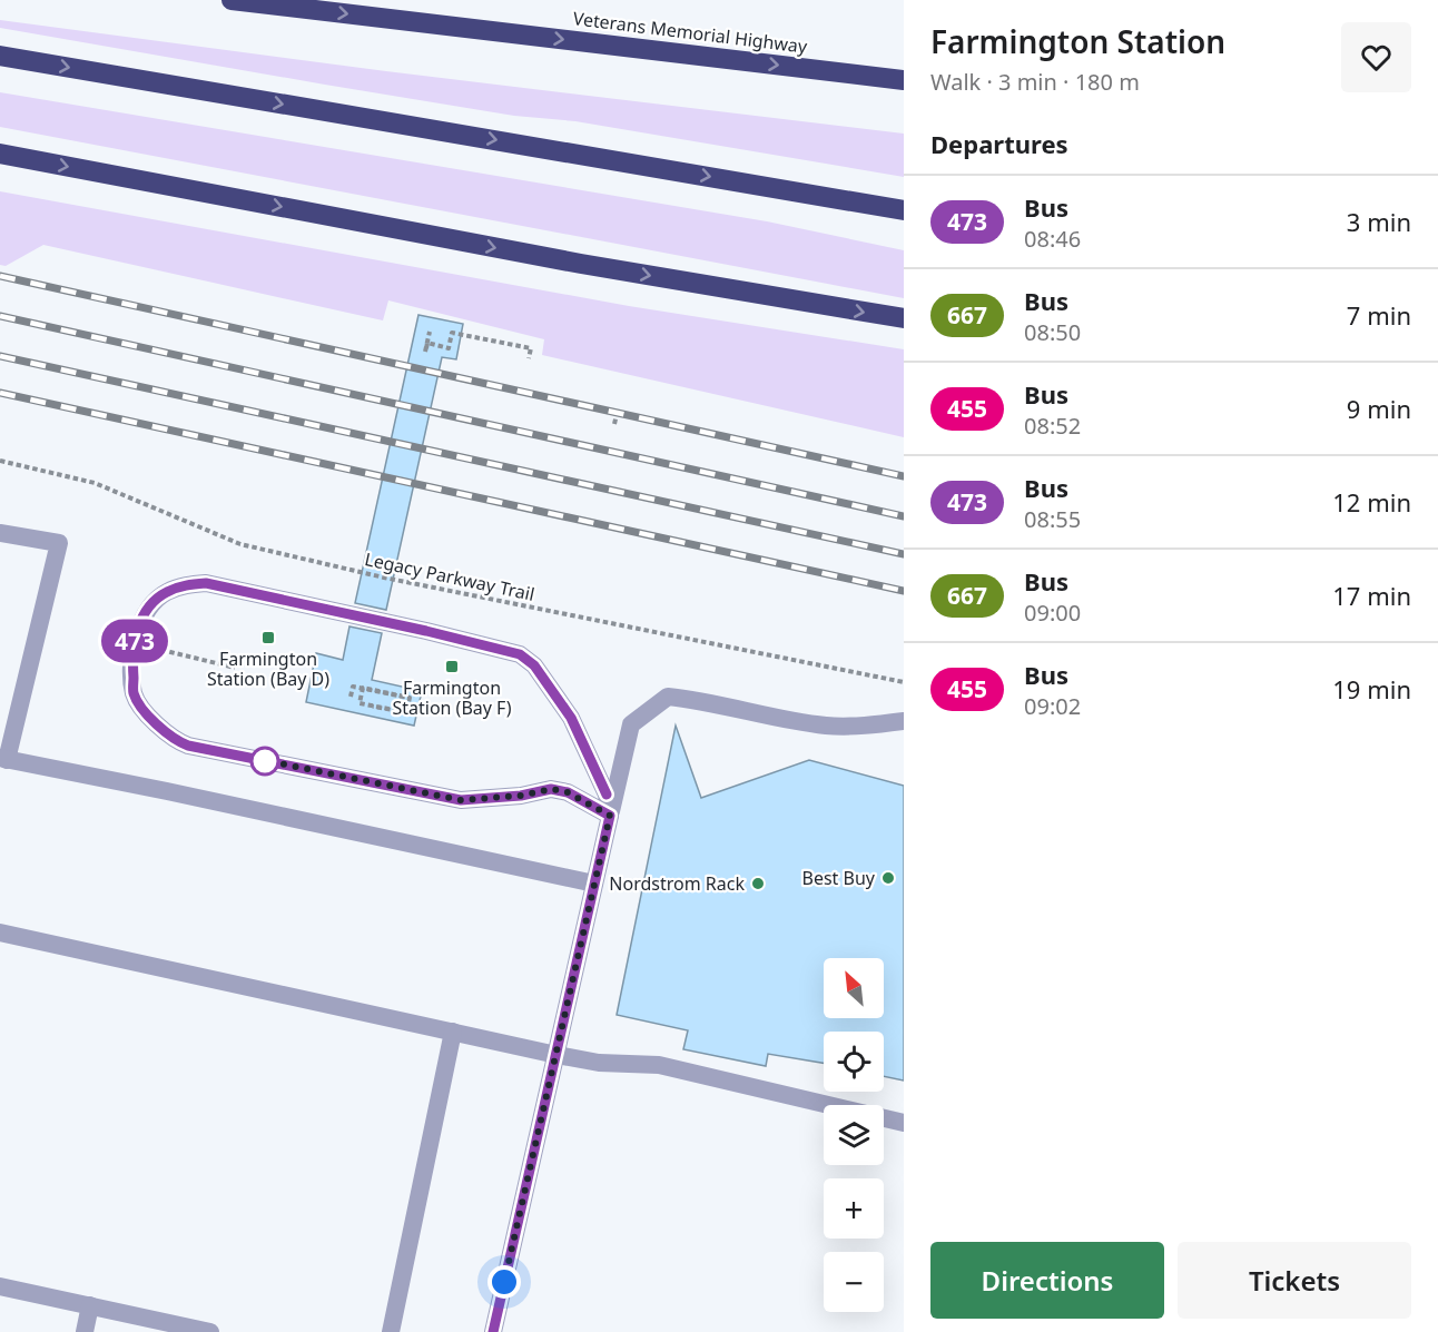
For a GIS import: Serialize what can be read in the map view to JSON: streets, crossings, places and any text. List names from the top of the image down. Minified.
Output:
{"streets":{"highway":["Veterans Memorial Highway"],"path":["Legacy Parkway Trail"]},"places":{"transit":["Farmington Station (Bay D)","Farmington Station (Bay F)"],"other":["Best Buy","Nordstrom Rack"]},"lines":["bus line 473"],"north":"top left","page":{"on_map":"473","heading":[["Farmington Station","Walk · 3 min · 180 m"],"Departures"],"list":[{"mark":"473","name":"Bus","note":"08:46","value":"3 min"},{"mark":"667","name":"Bus","note":"08:50","value":"7 min"},{"mark":"455","name":"Bus","note":"08:52","value":"9 min"},{"mark":"473","name":"Bus","note":"08:55","value":"12 min"},{"mark":"667","name":"Bus","note":"09:00","value":"17 min"},{"mark":"455","name":"Bus","note":"09:02","value":"19 min"}],"map_buttons":["+","−"],"buttons":["Directions","Tickets"]}}
